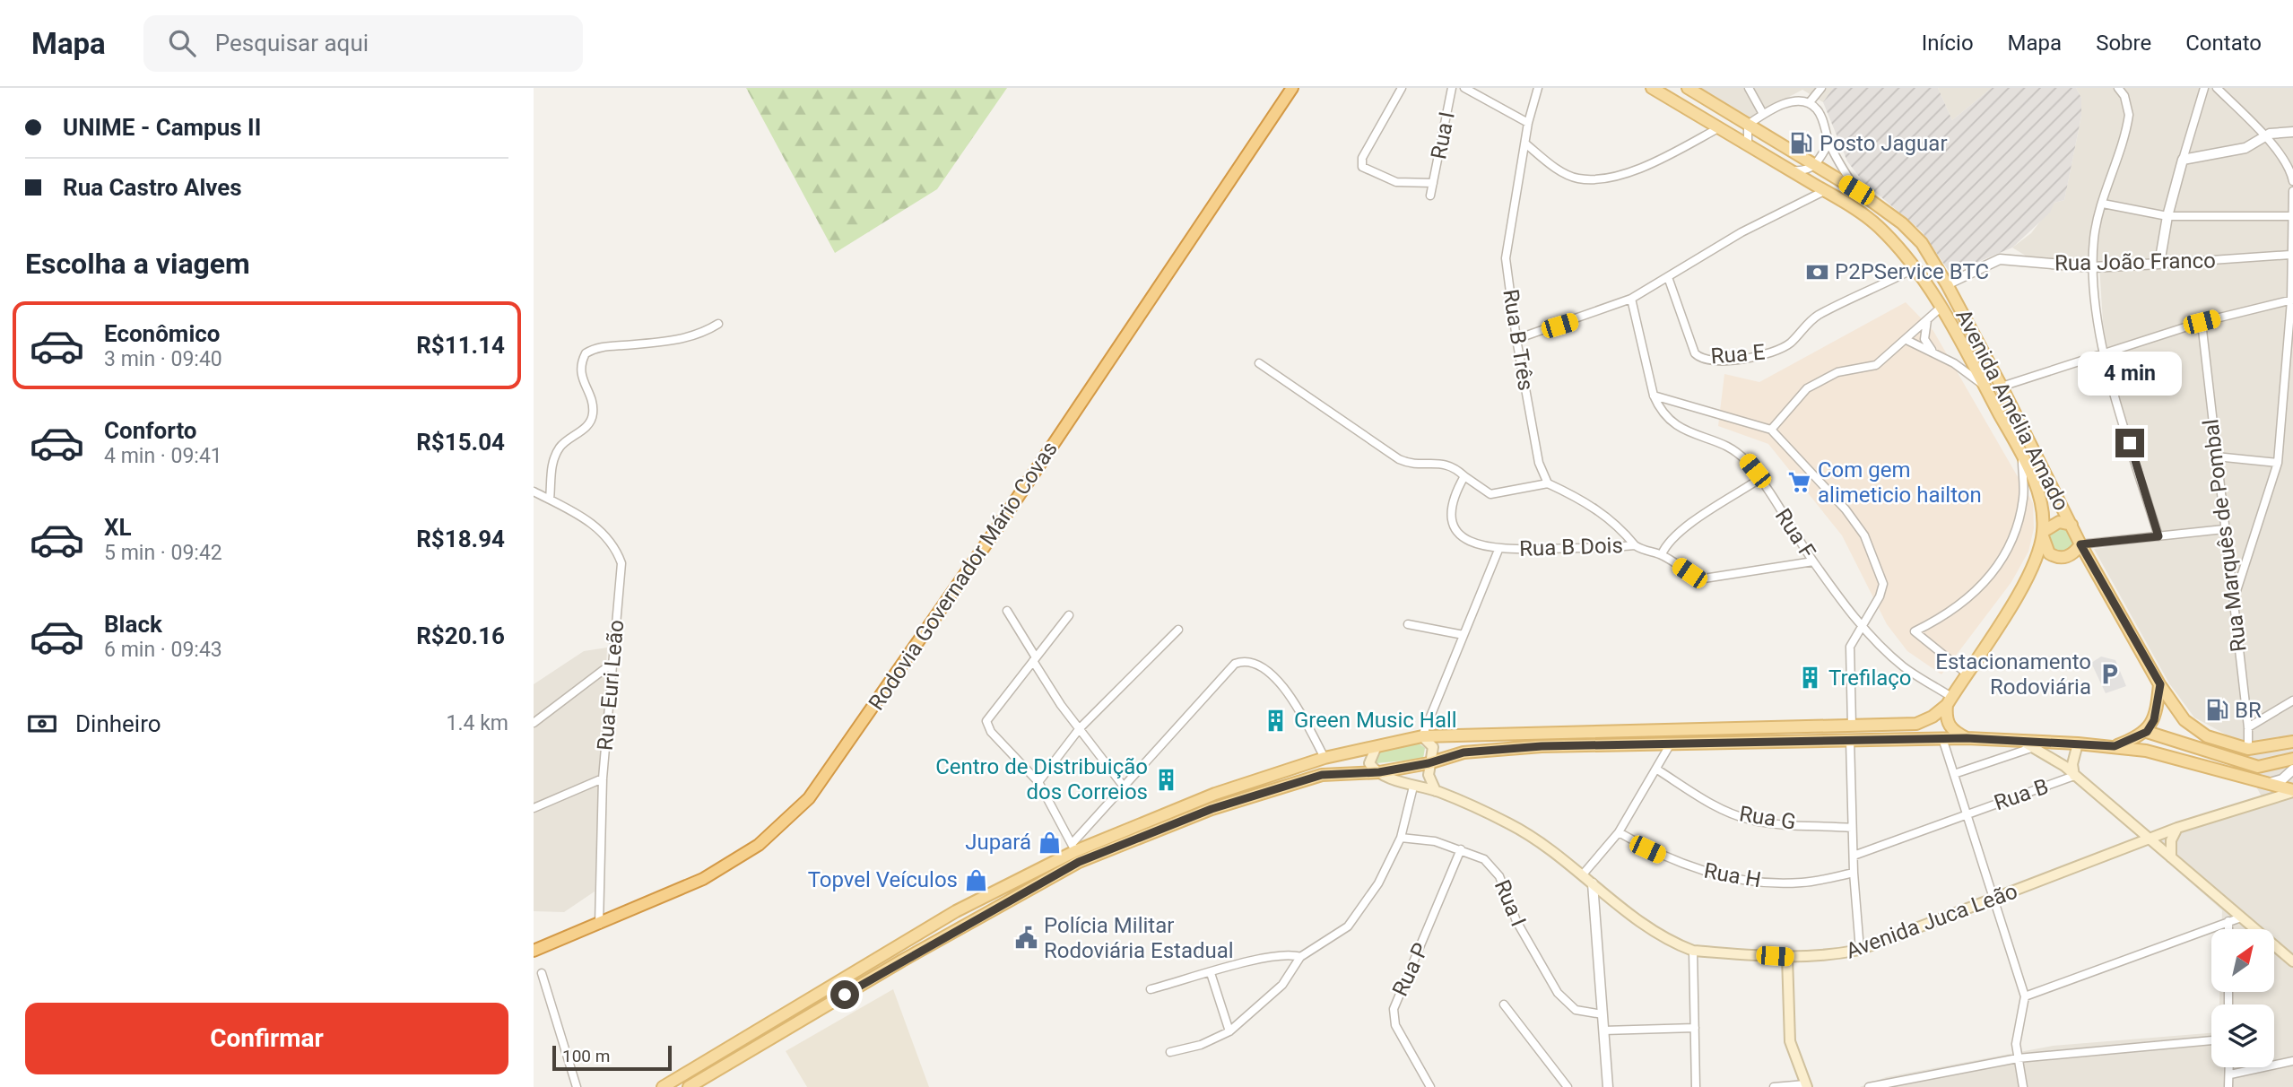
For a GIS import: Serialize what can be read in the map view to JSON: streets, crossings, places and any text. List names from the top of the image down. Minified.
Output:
{"streets":{"highway":["Rodovia Governador Mário Covas"],"main road":["Avenida Amélia Amado","Avenida Juca Leão"],"street":["Rua I","Rua João Franco","Rua B Três","Rua E","Rua F","Rua Marquês de Pombal","Rua B Dois","Rua Euri Leão","Rua B","Rua G","Rua H","Rua P"]},"crossings":[["Rua I","Rua P"],["Rua João Franco","Avenida Amélia Amado"],["Rua E","Avenida Amélia Amado"],["Avenida Amélia Amado","Rua F"],["Avenida Amélia Amado","Rua Marquês de Pombal"],["Rua F","Rua B Dois"],["Rodovia Governador Mário Covas","Rua Euri Leão"]],"places":{"fuel station":["Posto Jaguar","BR"],"bank":["P2PService BTC"],"supermarket":["Com gem alimeticio hailton"],"parking":["Estacionamento Rodoviária"],"building":["Trefilaço","Green Music Hall","Centro de Distribuição dos Correios"],"shop":["Jupará","Topvel Veículos"],"public building":["Polícia Militar Rodoviária Estadual"]},"scale_bar":"100 m","north":"top right","page":{"header":"Mapa","search":"Pesquisar aqui","nav":["Início","Mapa","Sobre","Contato"],"banner":["UNIME - Campus II","Rua Castro Alves"],"heading":"Escolha a viagem","list":[{"name":"Econômico","note":"3 min · 09:40","value":"R$11.14"},{"name":"Conforto","note":"4 min · 09:41","value":"R$15.04"},{"name":"XL","note":"5 min · 09:42","value":"R$18.94"},{"name":"Black","note":"6 min · 09:43","value":"R$20.16"}],"bubble":"4 min","pay":["Dinheiro","1.4 km"],"buttons":"Confirmar","scale":"100 m"}}
